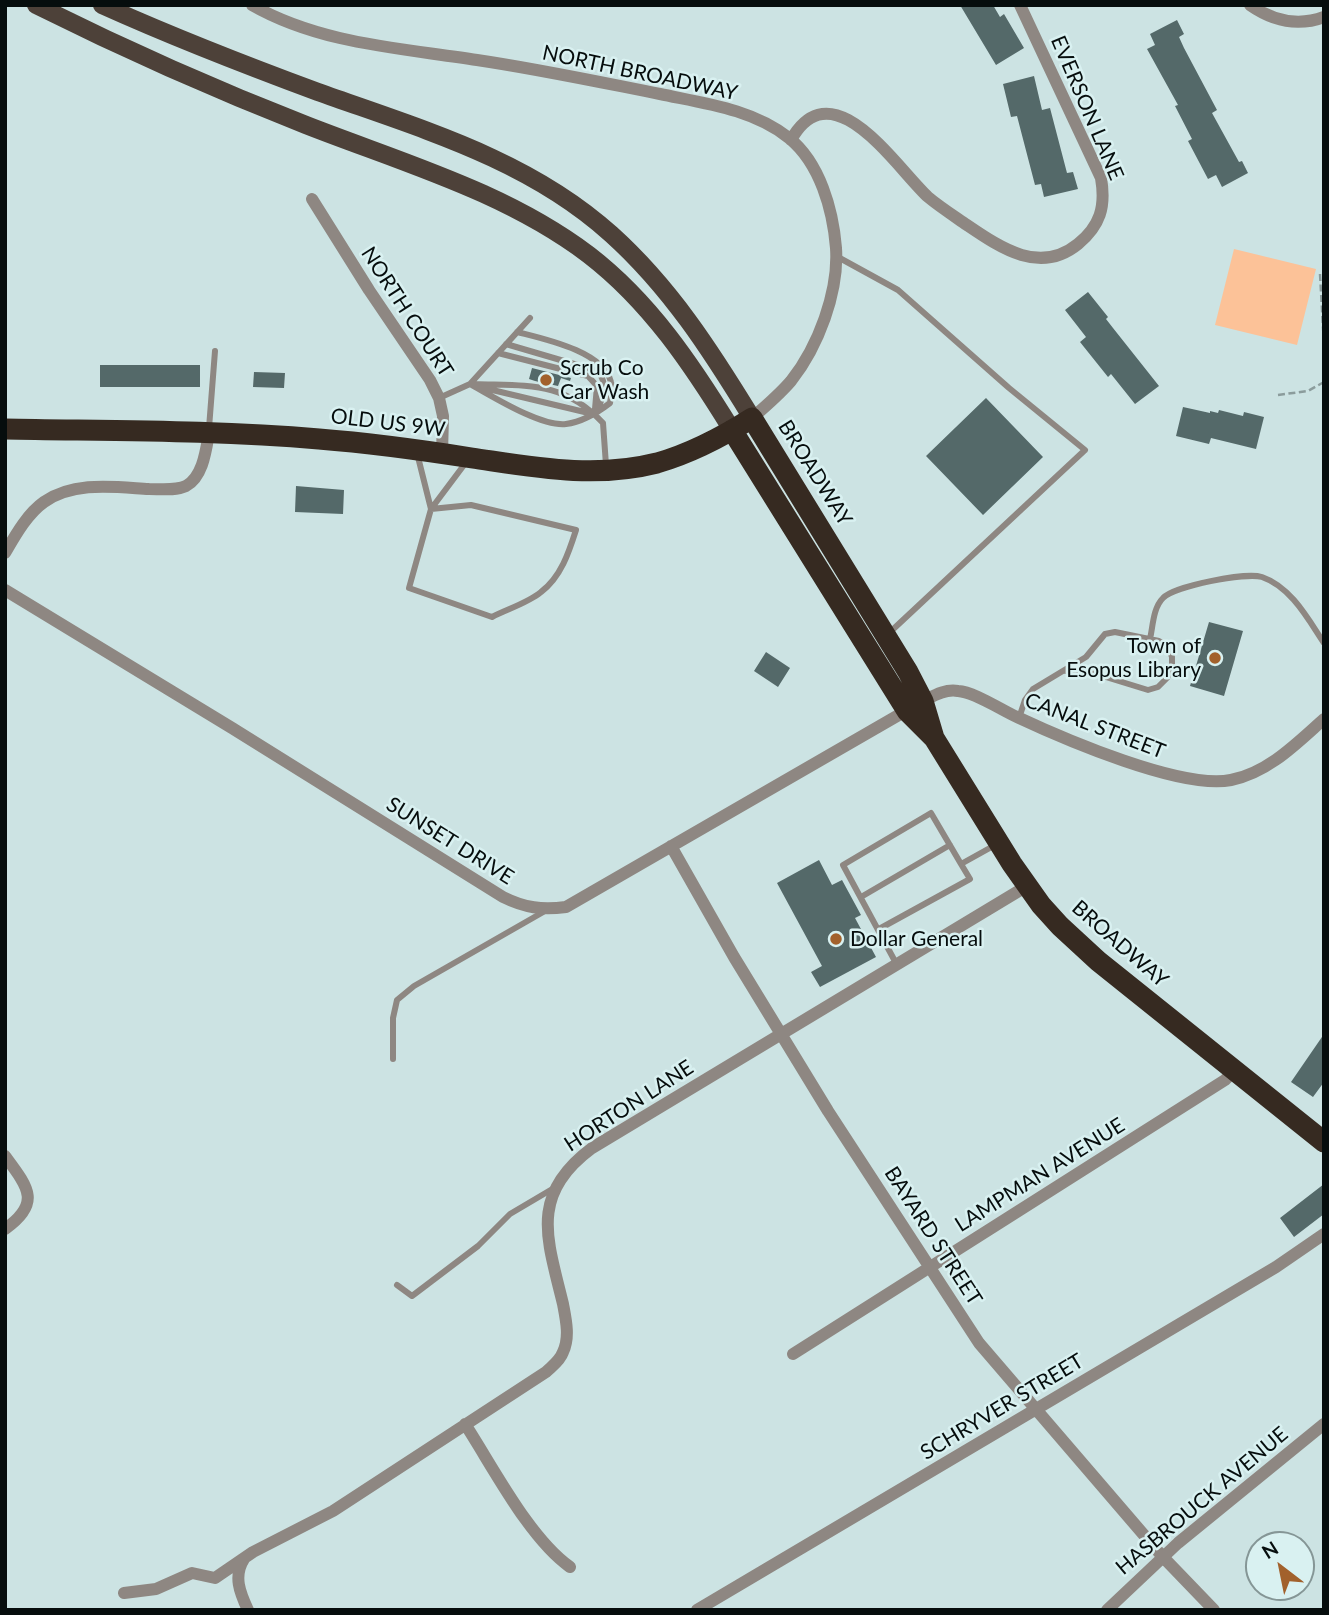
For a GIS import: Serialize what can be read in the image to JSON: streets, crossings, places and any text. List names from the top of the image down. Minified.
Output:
{"streets":{"highway":["OLD US 9W","BROADWAY"],"street":["NORTH BROADWAY","EVERSON LANE","NORTH COURT","CANAL STREET","SUNSET DRIVE","HORTON LANE","LAMPMAN AVENUE","BAYARD STREET","SCHRYVER STREET","HASBROUCK AVENUE"]},"crossings":[["NORTH BROADWAY","EVERSON LANE"],["NORTH BROADWAY","OLD US 9W"],["NORTH BROADWAY","BROADWAY"],["NORTH COURT","OLD US 9W"],["OLD US 9W","BROADWAY"],["BROADWAY","CANAL STREET"],["BROADWAY","HORTON LANE"],["BROADWAY","LAMPMAN AVENUE"],["HORTON LANE","BAYARD STREET"],["LAMPMAN AVENUE","BAYARD STREET"],["BAYARD STREET","SCHRYVER STREET"],["BAYARD STREET","HASBROUCK AVENUE"]],"places":["Scrub Co Car Wash","Town of Esopus Library","Dollar General"],"north":"top left"}
